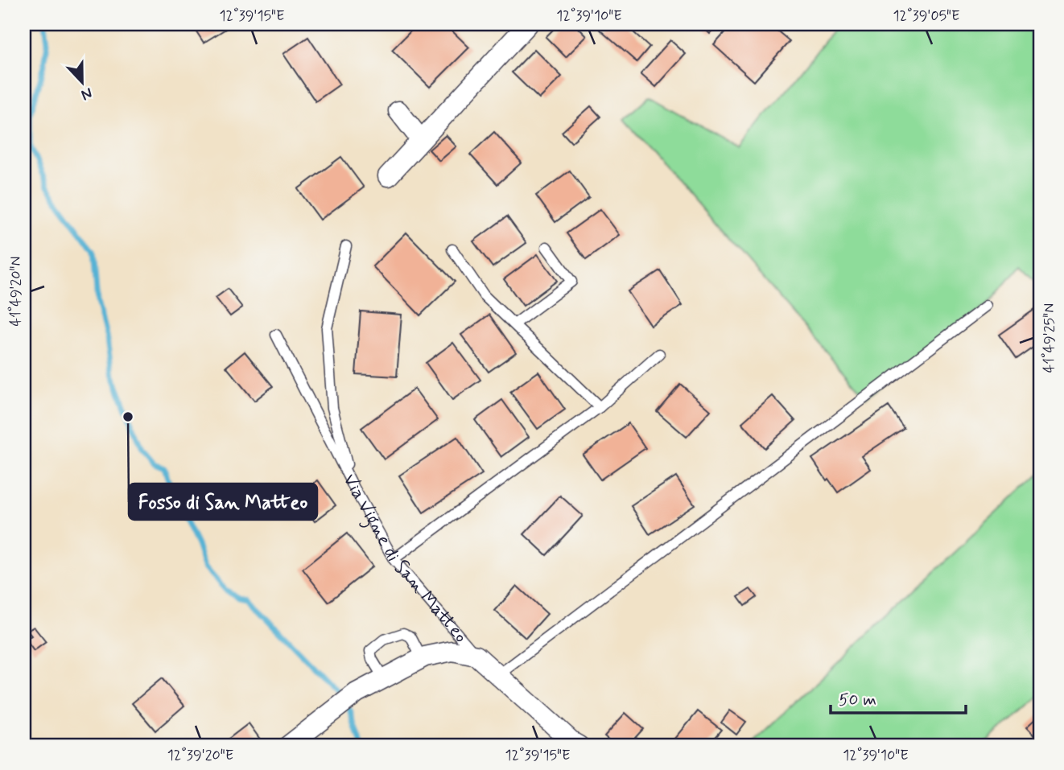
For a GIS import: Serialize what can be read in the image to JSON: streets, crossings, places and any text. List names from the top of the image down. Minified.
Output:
{"streets":{"street":["Via Vigne di San Matteo"]},"places":["Fosso di San Matteo"],"scale_bar":"50 m","north":"bottom","coordinates":["12°39'15\"E","12°39'10\"E","12°39'05\"E","41°49'20\"N","41°49'25\"N","12°39'20\"E"]}
